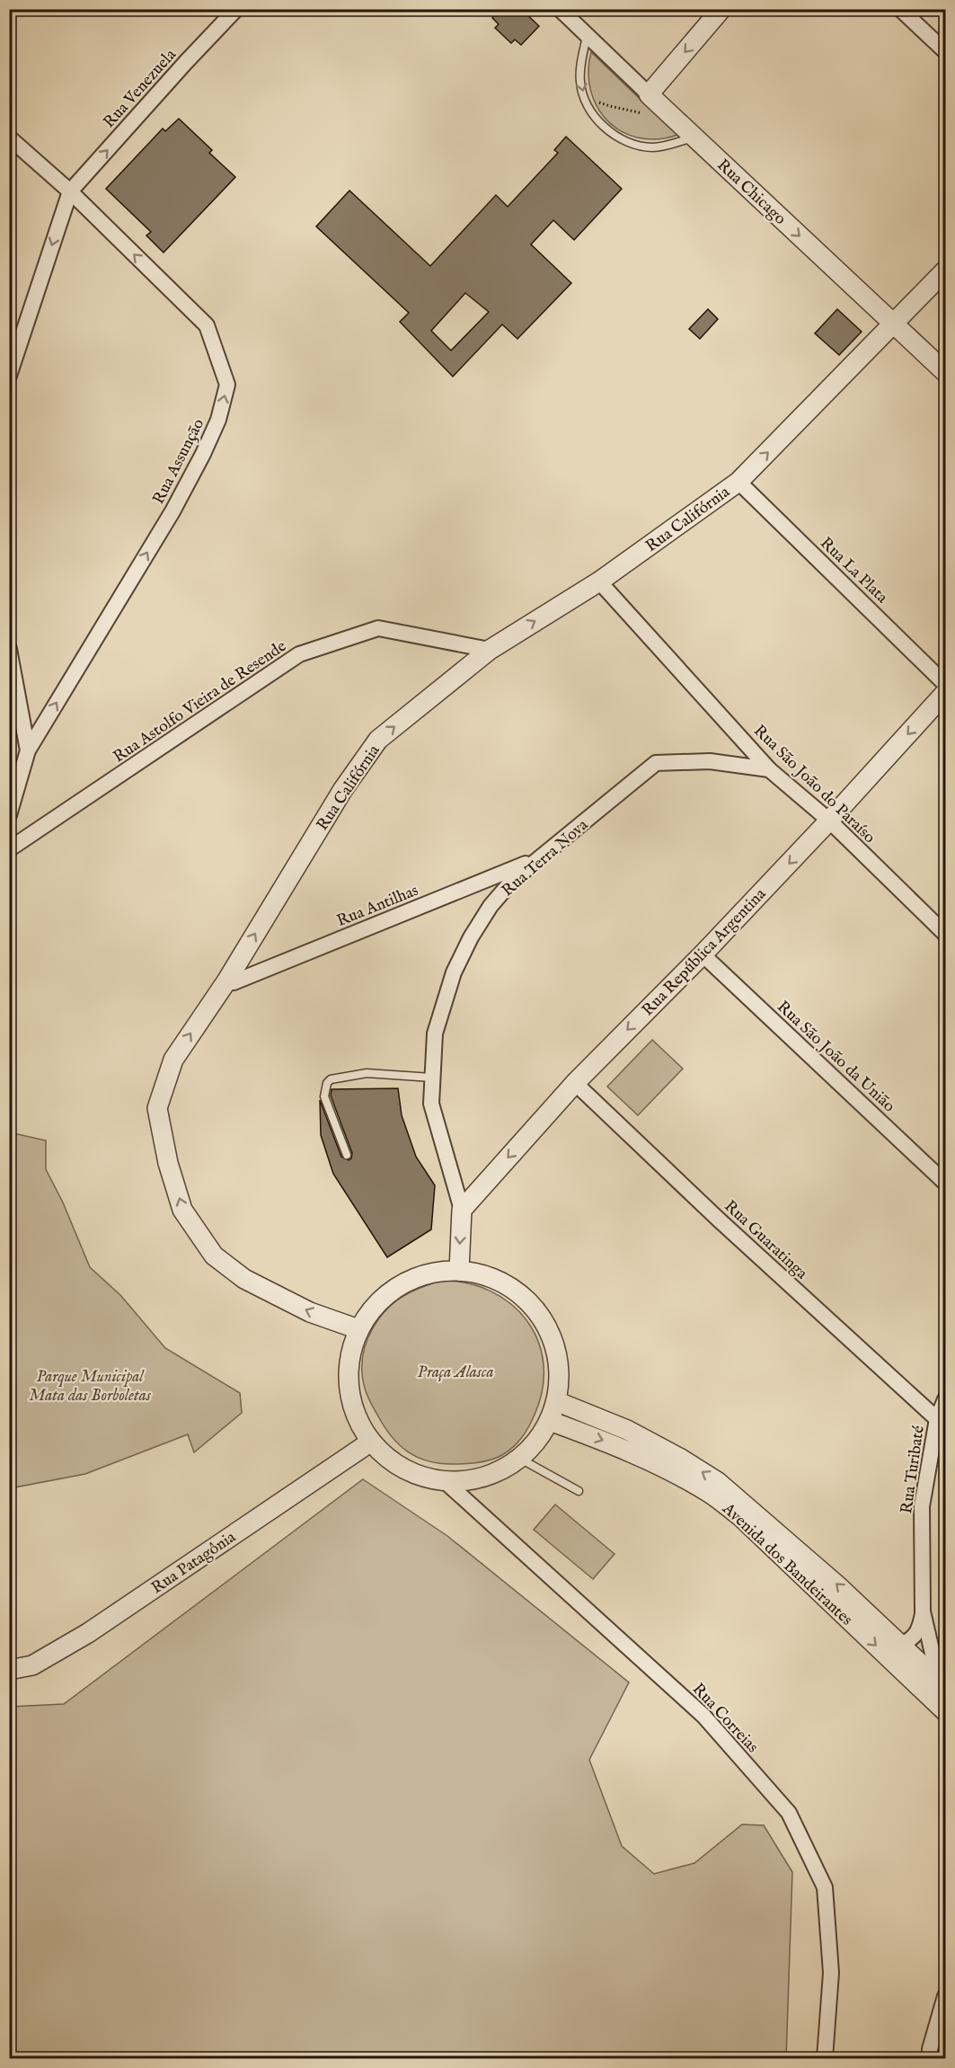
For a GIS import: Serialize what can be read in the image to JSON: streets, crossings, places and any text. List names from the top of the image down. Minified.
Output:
{"streets":{"street":["Rua Venezuela","Rua Chicago","Rua Assunção","Rua Califórnia","Rua La Plata","Rua Astolfo Vieira de Resende","Rua São João do Paraíso","Rua Terra Nova","Rua Antilhas","Rua República Argentina","Rua São João da União","Rua Guaratinga","Rua Turibaté","Rua Patagônia","Avenida dos Bandeirantes","Rua Correias"]},"crossings":[["Rua Venezuela","Rua Assunção"],["Rua Chicago","Rua Califórnia"],["Rua Califórnia","Rua La Plata"],["Rua Califórnia","Rua Astolfo Vieira de Resende"],["Rua Califórnia","Rua São João do Paraíso"],["Rua Califórnia","Rua Antilhas"],["Rua São João do Paraíso","Rua Terra Nova"],["Rua São João do Paraíso","Rua República Argentina"],["Rua Terra Nova","Rua Antilhas"],["Rua Terra Nova","Rua República Argentina"],["Rua República Argentina","Rua São João da União"],["Rua República Argentina","Rua Guaratinga"],["Rua Guaratinga","Rua Turibaté"],["Rua Turibaté","Avenida dos Bandeirantes"]],"one_way":["Rua Venezuela","Rua Chicago","Rua República Argentina"],"parks":["Praça Alasca","Parque Municipal Mata das Borboletas"]}
